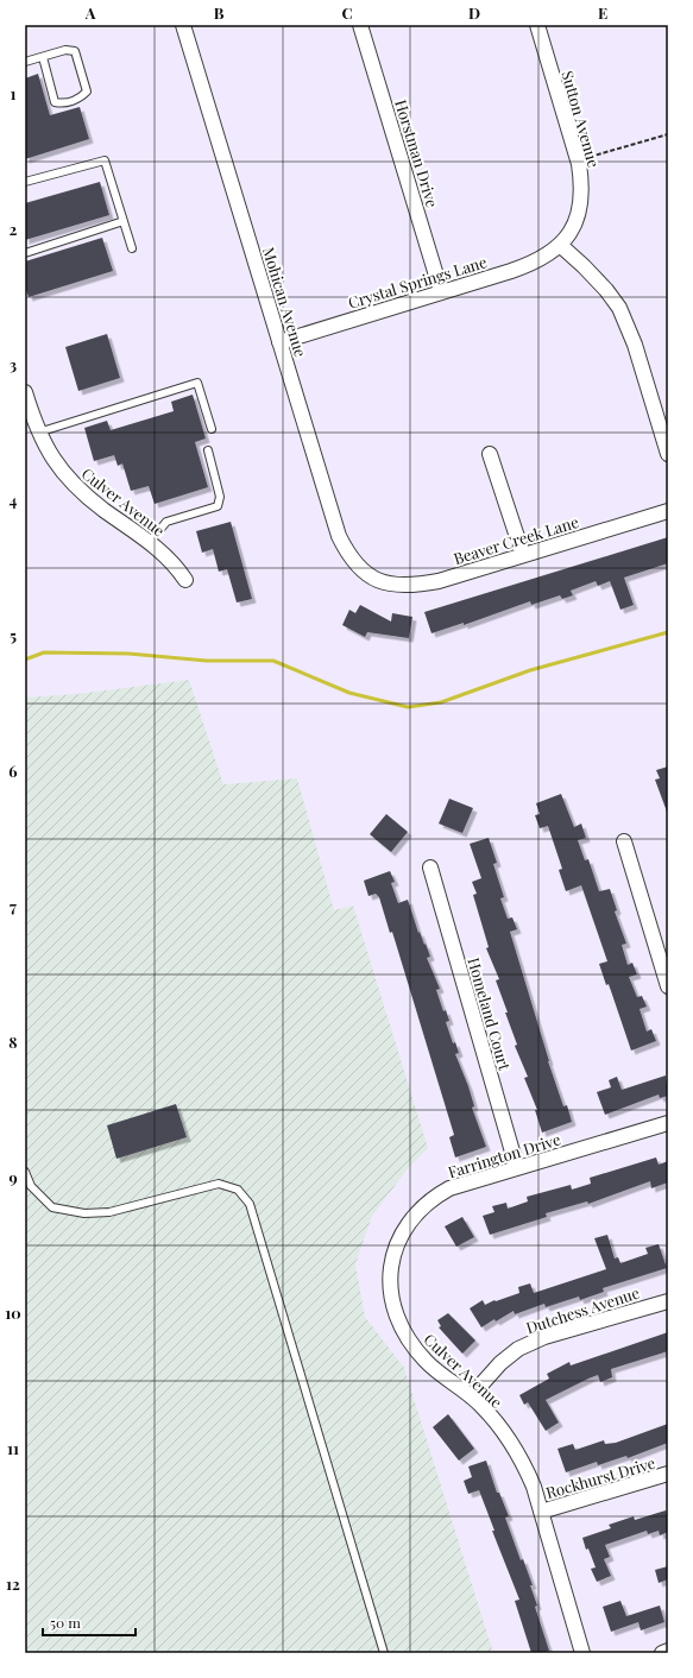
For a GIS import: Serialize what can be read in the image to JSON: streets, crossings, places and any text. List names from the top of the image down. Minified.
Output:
{"streets":{"street":["Sutton Avenue","Horstman Drive","Crystal Springs Lane","Mohican Avenue","Culver Avenue","Beaver Creek Lane","Homeland Court","Farrington Drive","Dutchess Avenue","Rockhurst Drive"]},"crossings":[["Sutton Avenue","Crystal Springs Lane"],["Horstman Drive","Crystal Springs Lane"],["Crystal Springs Lane","Mohican Avenue"],["Mohican Avenue","Beaver Creek Lane"],["Culver Avenue","Farrington Drive"],["Culver Avenue","Dutchess Avenue"],["Culver Avenue","Rockhurst Drive"],["Homeland Court","Farrington Drive"]],"scale_bar":"50 m","grid":{"columns":["A","B","C","D","E"],"rows":["1","2","3","4","5","6","7","8","9","10","11","12"]}}
